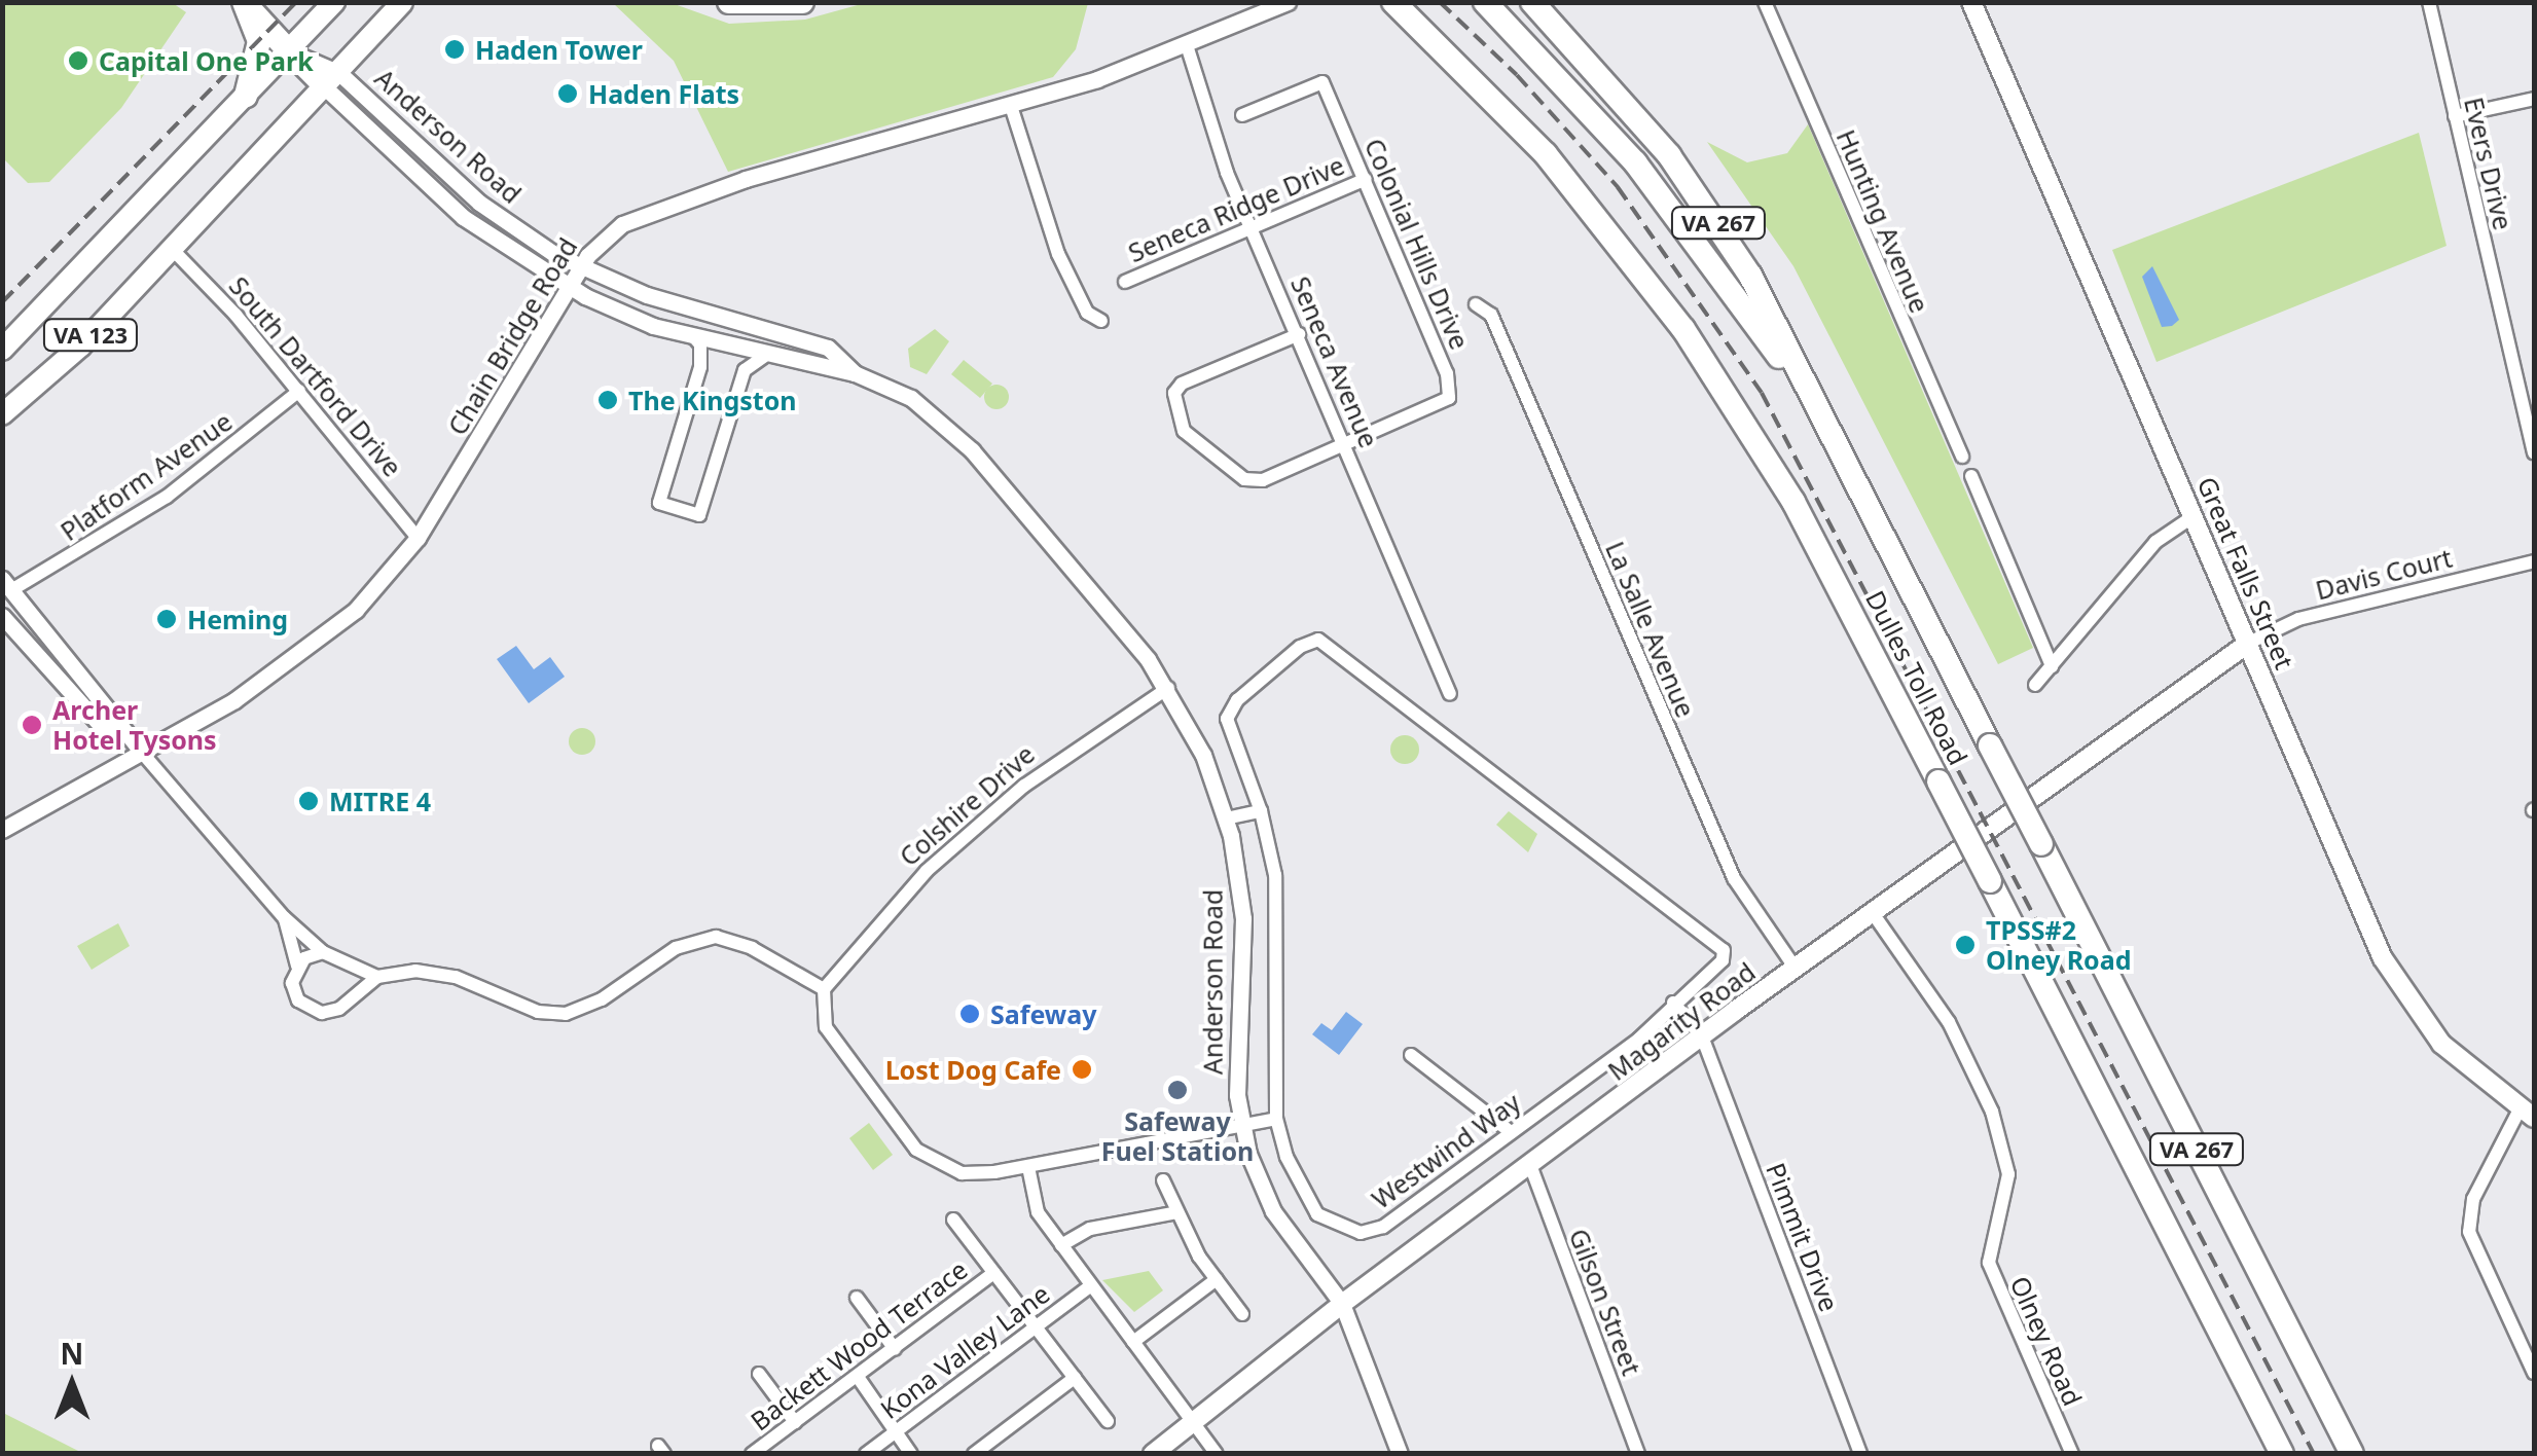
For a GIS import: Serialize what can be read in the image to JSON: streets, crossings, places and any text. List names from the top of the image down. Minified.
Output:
{"streets":{"highway":["VA 267","Dulles Toll Road"],"main road":["VA 123","Great Falls Street","Magarity Road"],"street":["Anderson Road","Evers Drive","Seneca Ridge Drive","Hunting Avenue","Colonial Hills Drive","Chain Bridge Road","Seneca Avenue","South Dartford Drive","Platform Avenue","Davis Court","La Salle Avenue","Colshire Drive","Westwind Way","Pimmit Drive","Gilson Street","Olney Road","Backett Wood Terrace","Kona Valley Lane"]},"crossings":[["Anderson Road","VA 123"],["Anderson Road","Chain Bridge Road"],["Anderson Road","Colshire Drive"],["Anderson Road","Magarity Road"],["Seneca Ridge Drive","Colonial Hills Drive"],["Seneca Ridge Drive","Seneca Avenue"],["Colonial Hills Drive","Seneca Avenue"],["VA 123","South Dartford Drive"],["Chain Bridge Road","Seneca Avenue"],["Chain Bridge Road","South Dartford Drive"],["South Dartford Drive","Platform Avenue"],["Great Falls Street","Davis Court"],["Great Falls Street","Magarity Road"],["Davis Court","Magarity Road"],["La Salle Avenue","Magarity Road"],["Magarity Road","Pimmit Drive"],["Magarity Road","Gilson Street"],["Magarity Road","Olney Road"]],"places":["Haden Tower","Capital One Park","Haden Flats","The Kingston","Heming","Archer Hotel Tysons","MITRE 4","TPSS#2 Olney Road","Safeway","Lost Dog Cafe","Safeway Fuel Station"],"north":"top"}
